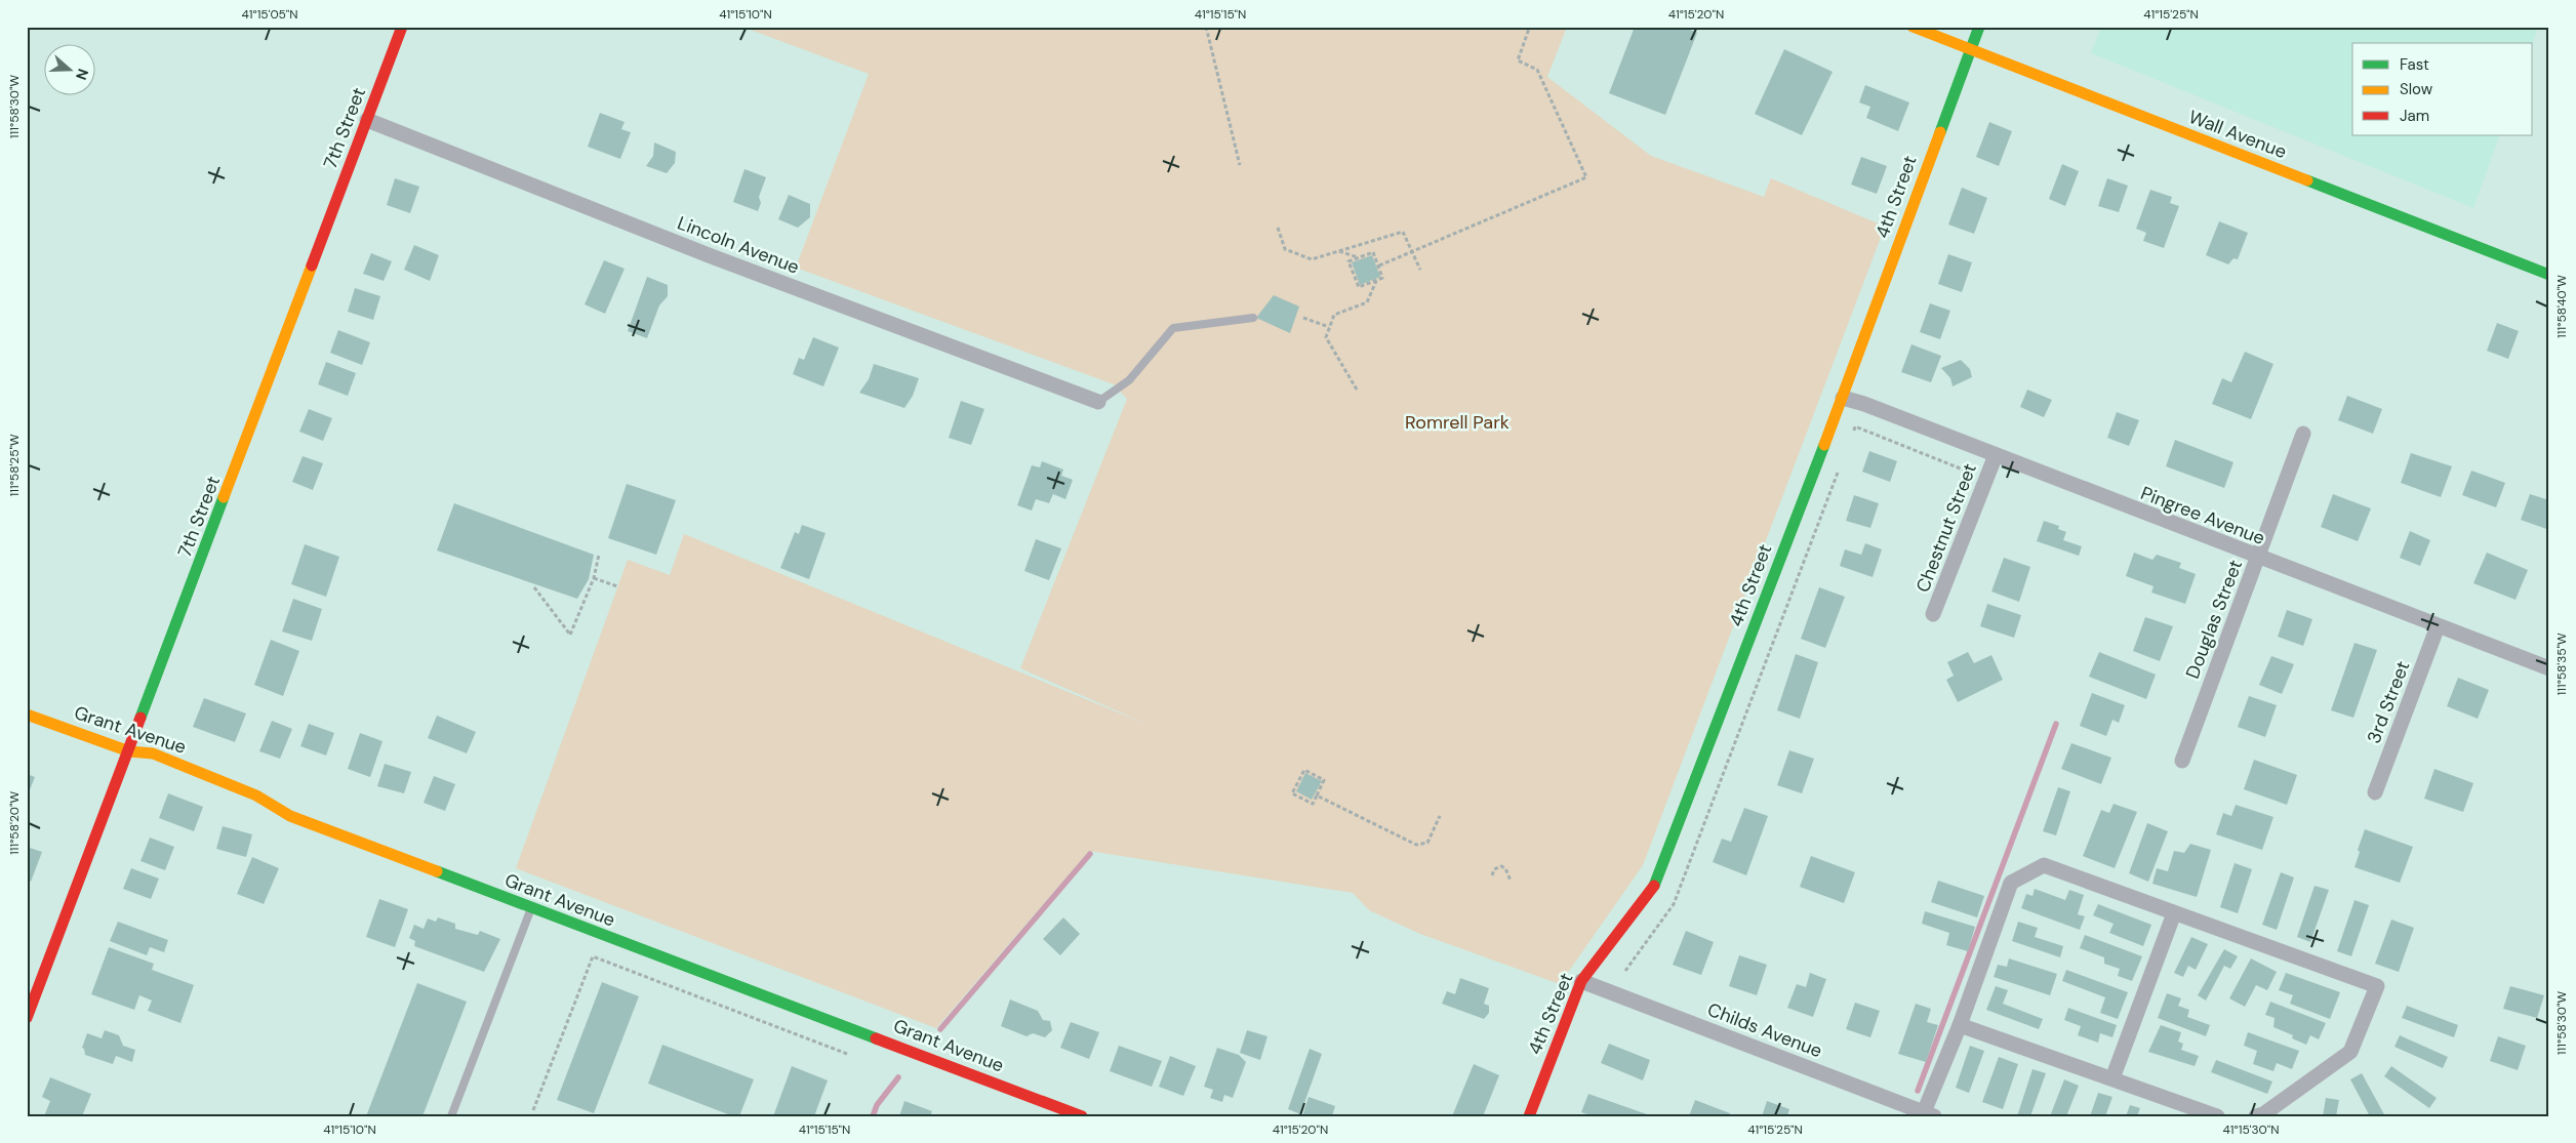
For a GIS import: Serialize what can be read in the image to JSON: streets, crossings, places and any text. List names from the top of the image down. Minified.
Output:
{"streets":{"street":["7th Street","Wall Avenue","4th Street","Lincoln Avenue","Pingree Avenue","Chestnut Street","Douglas Street","3rd Street","Grant Avenue","Childs Avenue"]},"crossings":[["7th Street","Lincoln Avenue"],["7th Street","Grant Avenue"],["Wall Avenue","4th Street"],["4th Street","Pingree Avenue"],["4th Street","Childs Avenue"],["Pingree Avenue","Chestnut Street"],["Pingree Avenue","Douglas Street"],["Pingree Avenue","3rd Street"]],"parks":["Romrell Park"],"legend":["Fast","Slow","Jam"],"north":"right","coordinates":["41°15'05\"N","41°15'10\"N","41°15'15\"N","41°15'20\"N","41°15'25\"N","111°58'30\"W","111°58'40\"W","111°58'25\"W","111°58'35\"W","111°58'20\"W","41°15'30\"N"]}
